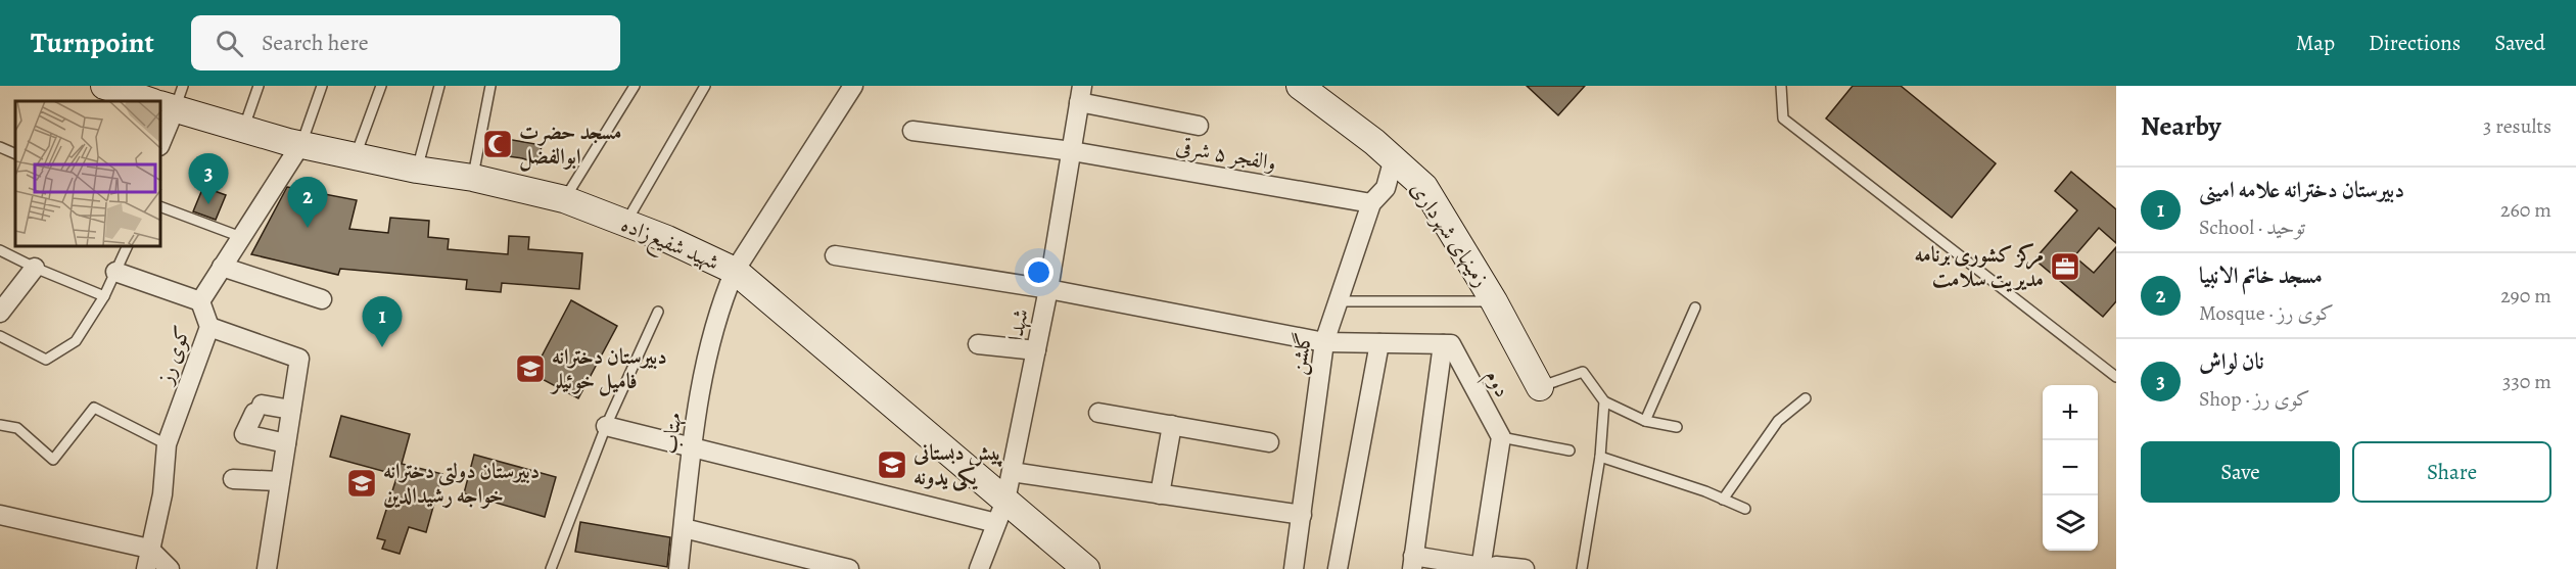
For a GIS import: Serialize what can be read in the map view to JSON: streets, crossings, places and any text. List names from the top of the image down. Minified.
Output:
{"streets":{"main road":["زمینهای شهرداری","شهید شفیع‌زاده"],"street":["والفجر ۵ شرقی","شهدا","گلشن","کوی رز","دوم","مهتاب"]},"crossings":[["والفجر ۵ شرقی","شهدا"],["والفجر ۵ شرقی","گلشن"],["زمینهای شهرداری","گلشن"],["شهید شفیع‌زاده","شهدا"],["شهید شفیع‌زاده","کوی رز"],["شهید شفیع‌زاده","مهتاب"]],"places":{"mosque":["مسجد حضرت ابوالفضل"],"office":["مرکز کشوری برنامه مدیریت سلامت"],"school or university":["دبیرستان دخترانه فامیل خوئیلر","پیش دبستانی یکی یدونه","دبیرستان دولتی دخترانه خواجه رشیدالدین"]},"page":{"header":"Turnpoint","search":"Search here","nav":["Map","Directions","Saved"],"heading":["Nearby","3 results"],"pins":["3","2","1"],"list":[{"mark":"1","name":"دبیرستان دخترانه علامه امینی","note":"School · توحید","value":"260 m"},{"mark":"2","name":"مسجد خاتم الانبیا","note":"Mosque · کوی رز","value":"290 m"},{"mark":"3","name":"نان لواش","note":"Shop · کوی رز","value":"330 m"}],"map_buttons":["+","−"],"buttons":["Save","Share"]}}
